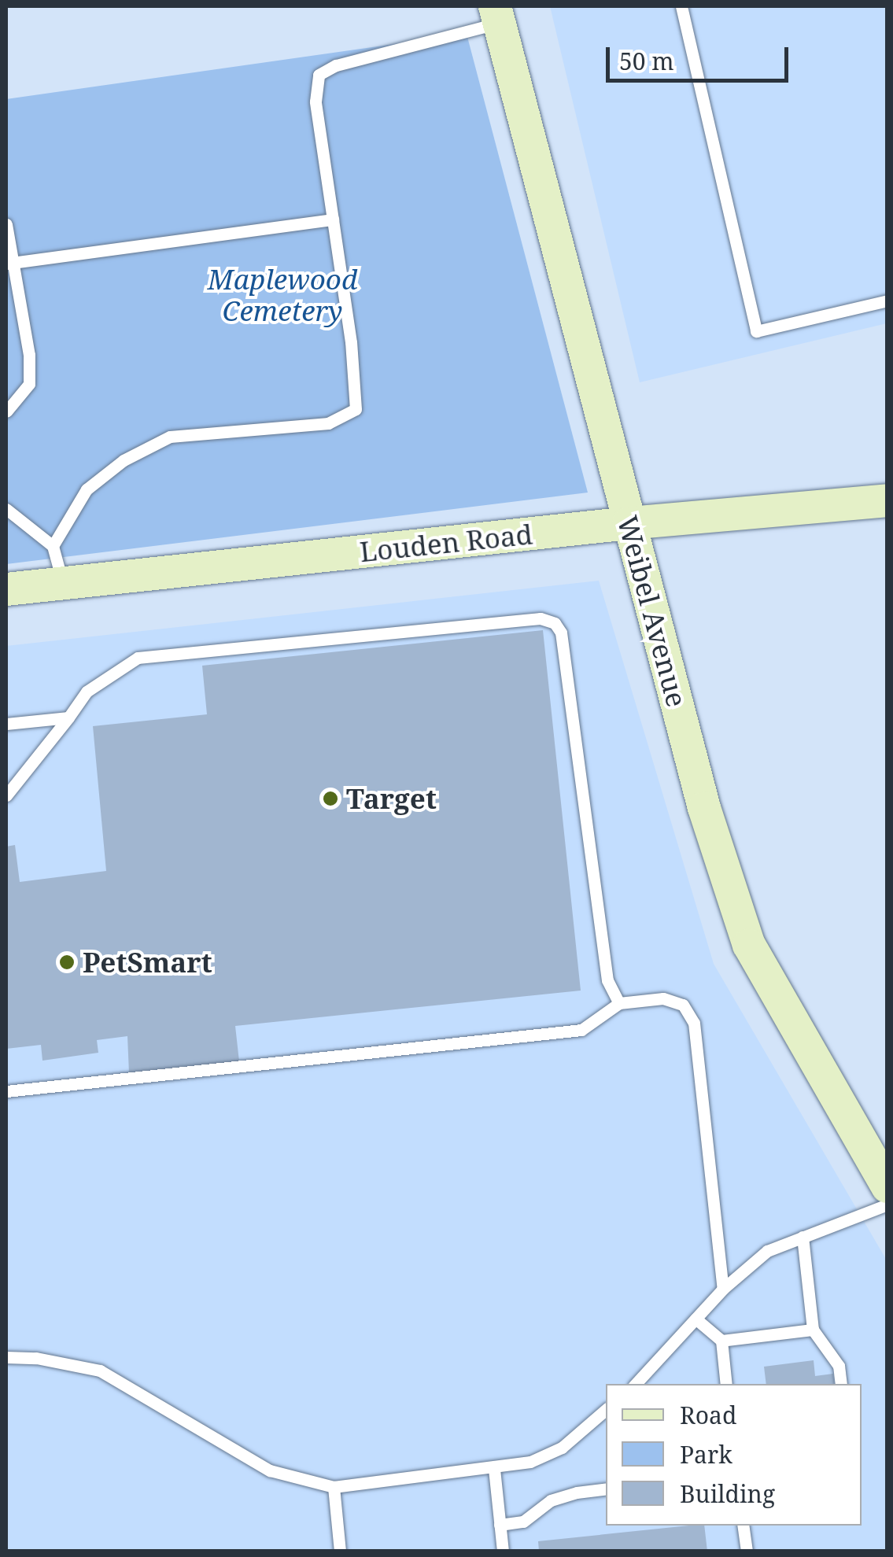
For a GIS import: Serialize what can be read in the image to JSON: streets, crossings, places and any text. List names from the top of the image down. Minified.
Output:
{"streets":{"street":["Louden Road","Weibel Avenue"]},"crossings":[["Louden Road","Weibel Avenue"]],"parks":["Maplewood Cemetery"],"places":["Target","PetSmart"],"legend":["Road","Park","Building"],"scale_bar":"50 m"}
